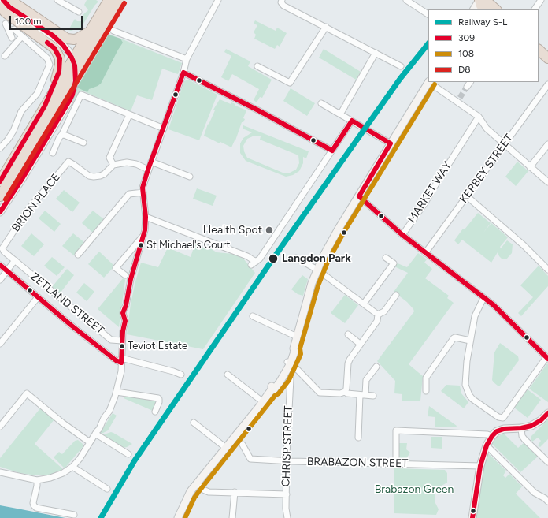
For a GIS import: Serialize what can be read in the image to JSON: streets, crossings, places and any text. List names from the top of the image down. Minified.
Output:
{"streets":{"street":["KERBEY STREET","MARKET WAY","BRION PLACE","ZETLAND STREET","CHRISP STREET","BRABAZON STREET"]},"crossings":[["BRION PLACE","ZETLAND STREET"],["CHRISP STREET","BRABAZON STREET"]],"parks":["Brabazon Green"],"places":["Health Spot","St Michael's Court","Langdon Park","Teviot Estate"],"lines":["transit line 309","transit line D8","rail line S-L","transit line 108"],"legend":["Railway S-L","309","108","D8"],"scale_bar":"100 m"}
